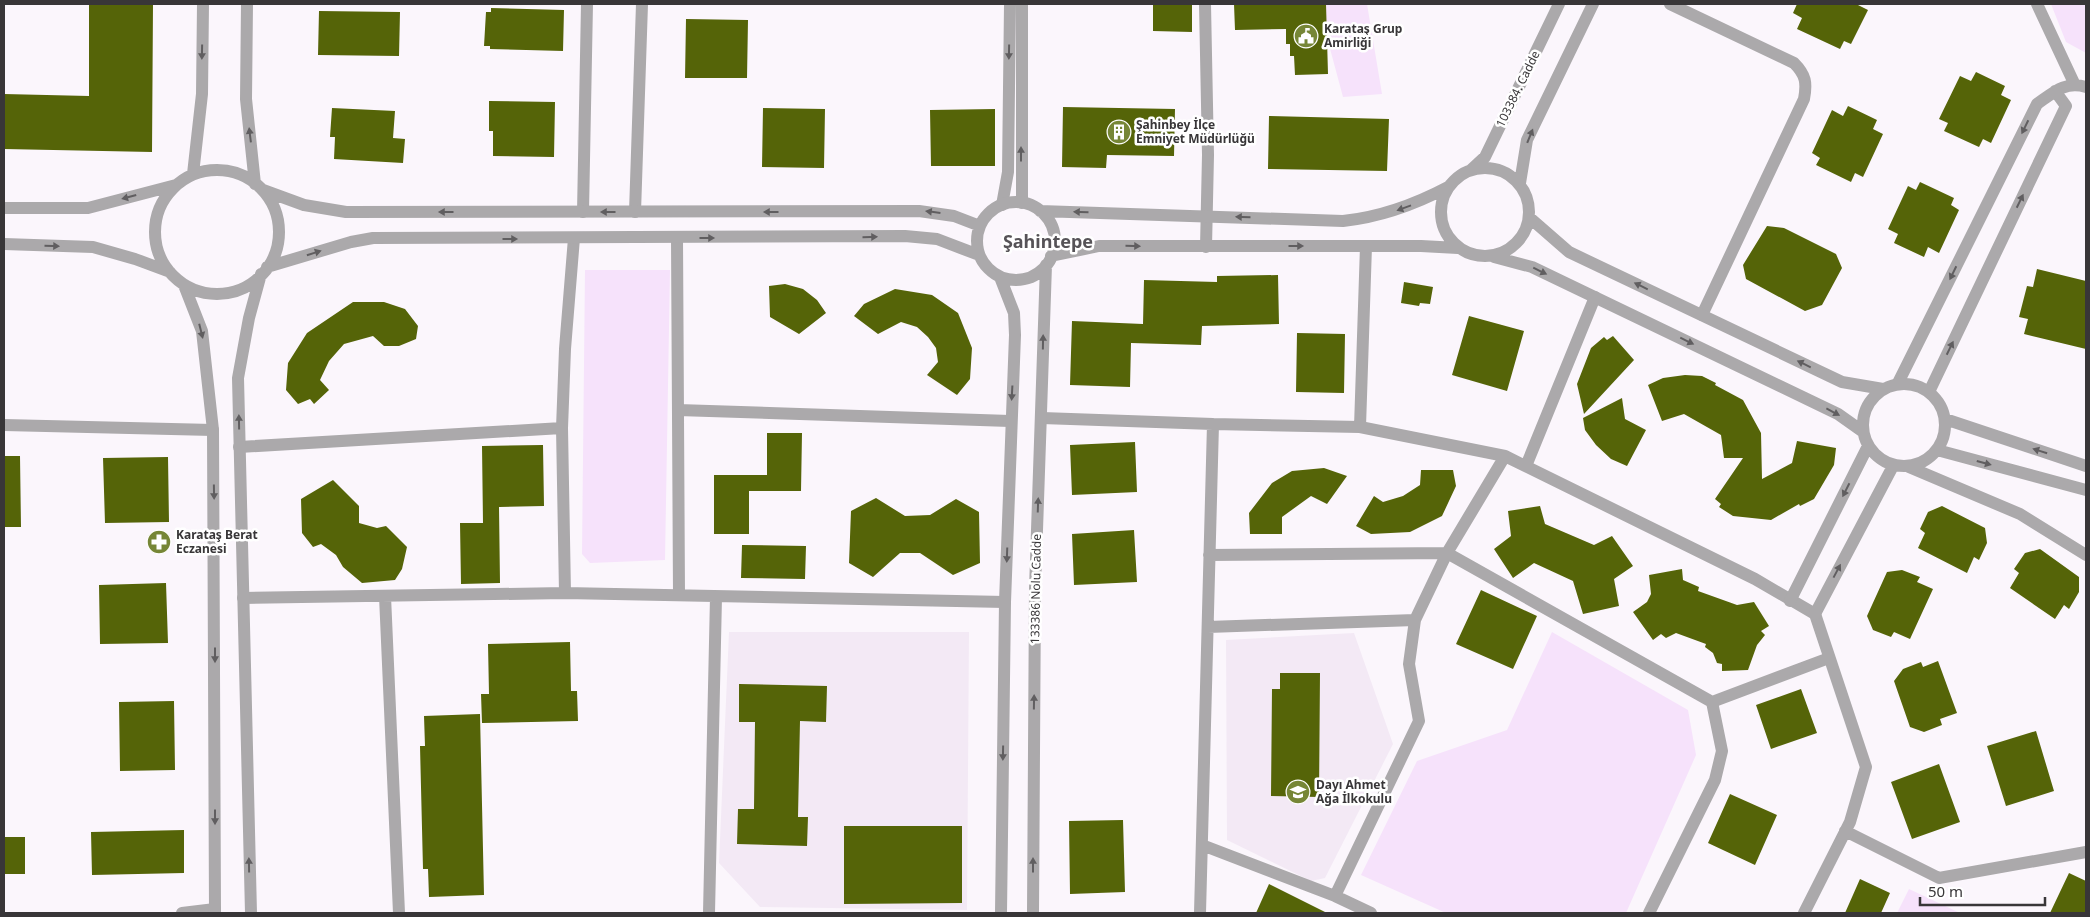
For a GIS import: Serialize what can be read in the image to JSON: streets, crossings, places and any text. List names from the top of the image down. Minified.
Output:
{"streets":{"street":["103384. Cadde","133386 Nolu Cadde"]},"districts":["Şahintepe"],"places":{"public building":["Karataş Grup Amirliği"],"building":["Şahinbey İlçe Emniyet Müdürlüğü"],"pharmacy":["Karataş Berat Eczanesi"],"school or university":["Dayı Ahmet Ağa İlkokulu"]},"scale_bar":"50 m"}
